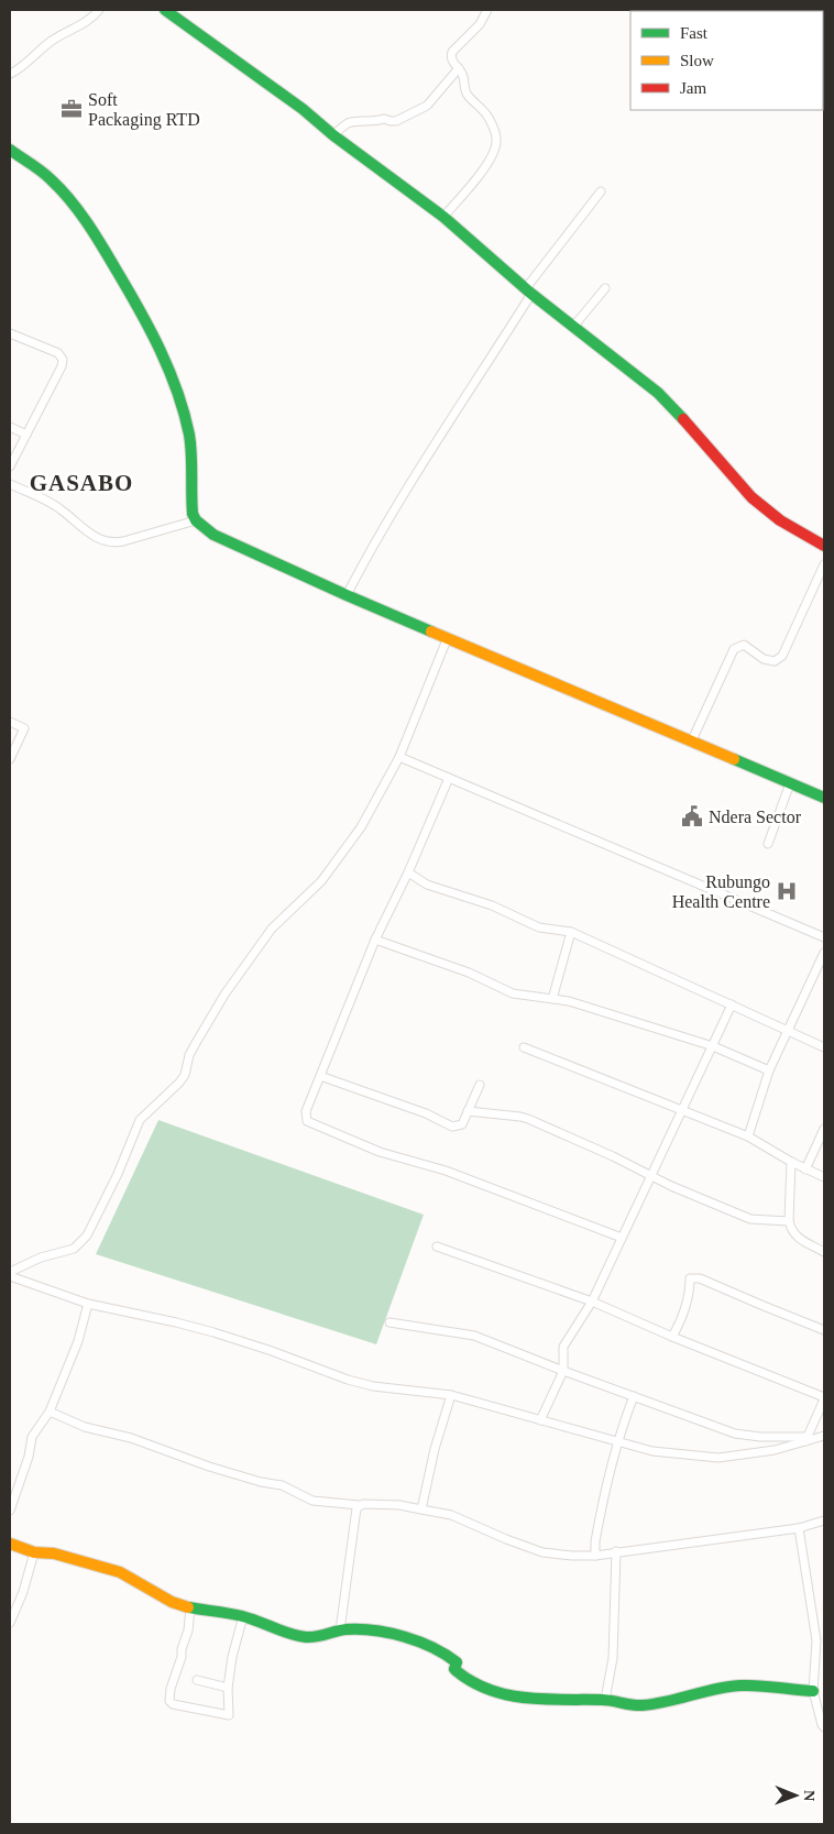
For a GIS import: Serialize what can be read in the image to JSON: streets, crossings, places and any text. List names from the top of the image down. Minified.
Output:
{"districts":["GASABO"],"places":{"office":["Soft Packaging RTD"],"public building":["Ndera Sector"],"hospital":["Rubungo Health Centre"]},"legend":["Fast","Slow","Jam"],"north":"right"}
